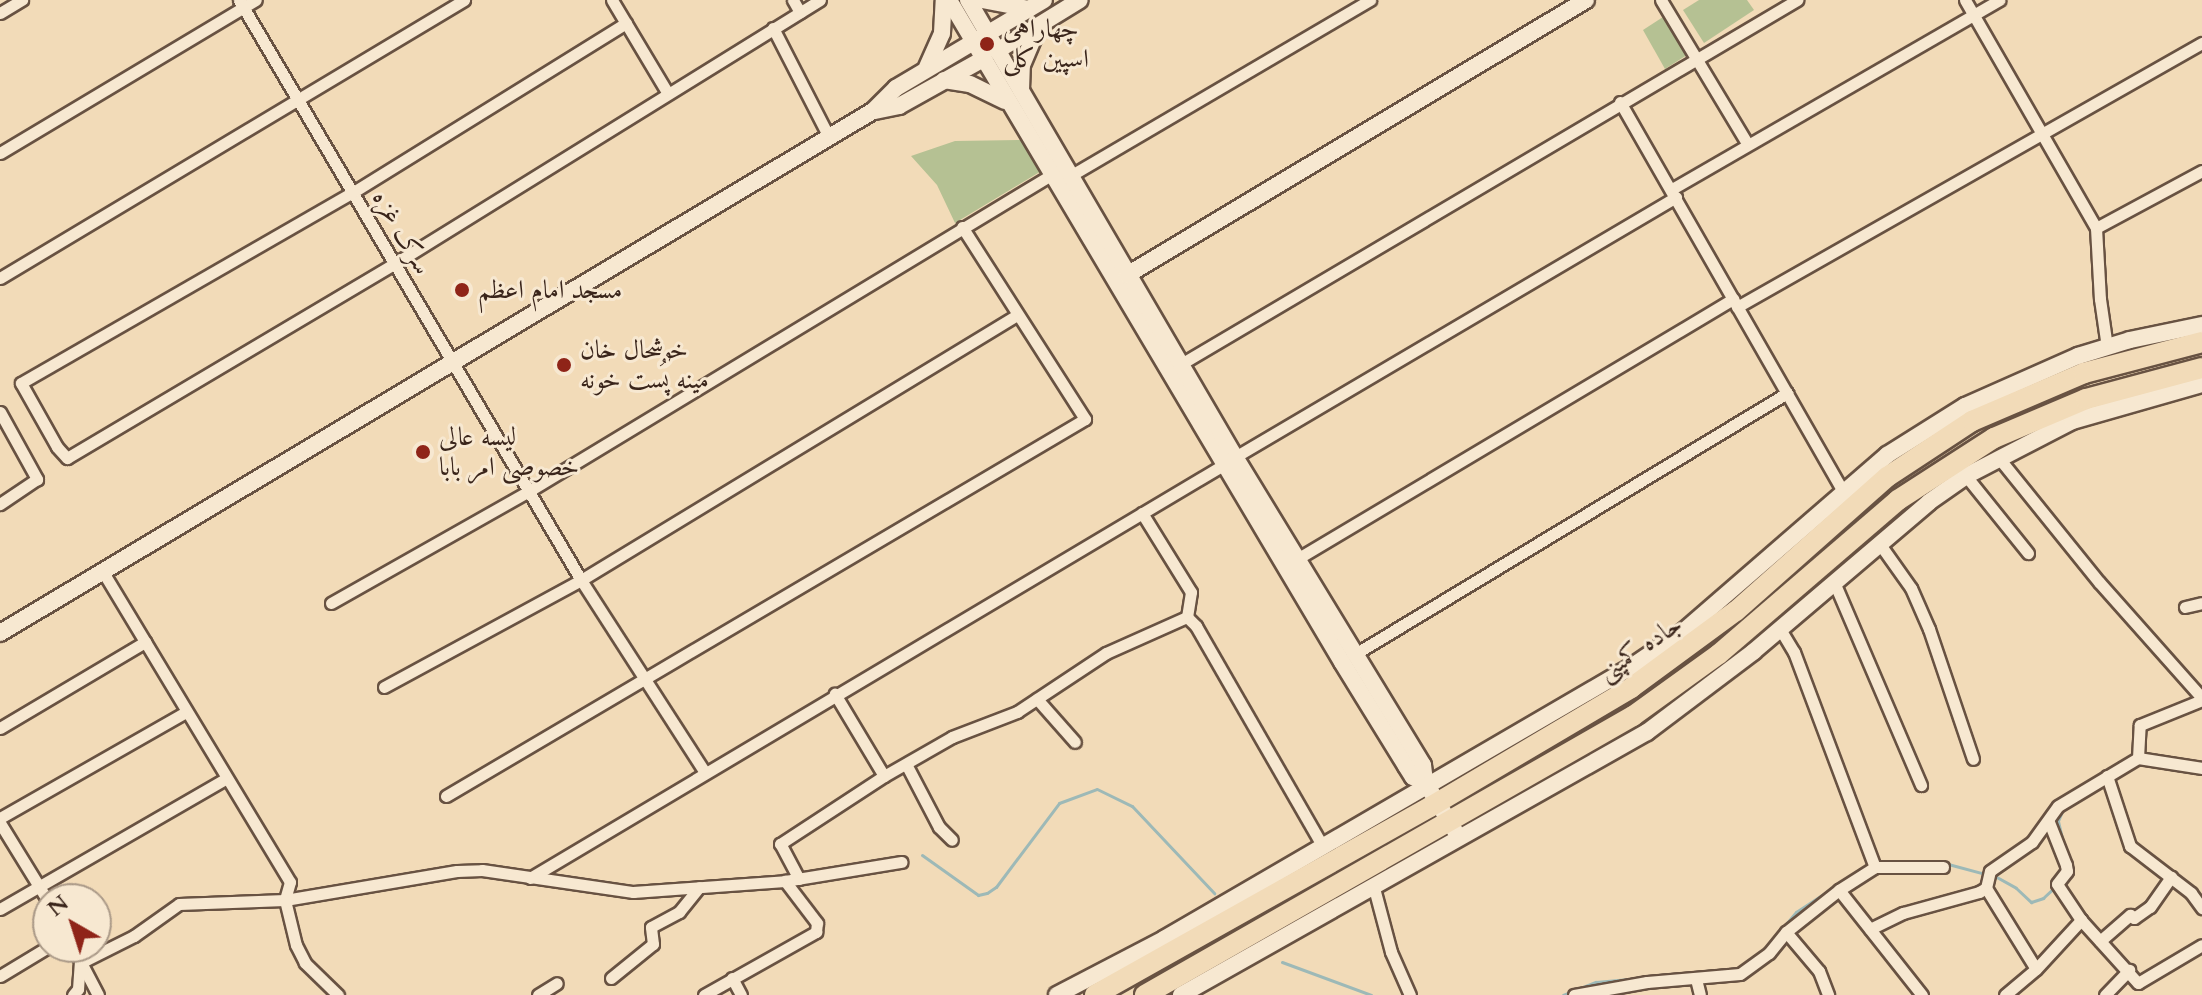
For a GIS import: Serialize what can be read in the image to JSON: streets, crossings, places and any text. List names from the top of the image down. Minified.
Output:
{"streets":{"highway":["جاده کمپنی"],"street":["سرک غزه"]},"places":["چهاراهی اسپین کلی","مسجد امام اعظم","خوشحال خان مینه پُست خونه","لیسه عالی خصوصی امر بابا"],"north":"top left"}
